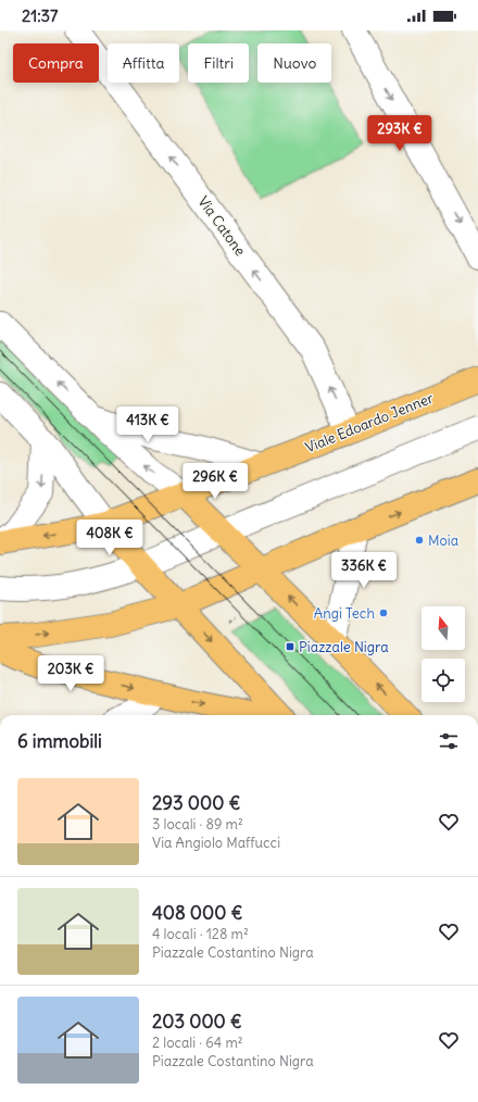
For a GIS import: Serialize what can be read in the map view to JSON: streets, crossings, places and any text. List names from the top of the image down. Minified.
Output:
{"streets":{"main road":["Viale Edoardo Jenner"],"street":["Via Catone"]},"crossings":[["Via Catone","Viale Edoardo Jenner"]],"places":{"other":["Moia","Angi Tech"],"transit":["Piazzale Nigra"]},"north":"top","page":{"status":"21:37","chip":["Compra","Affitta","Filtri","Nuovo"],"price":["293K €","413K €","296K €","408K €","336K €","203K €"],"heading":"6 immobili","list":[{"name":"293 000 €","note":"3 locali · 89 m² · Via Angiolo Maffucci"},{"name":"408 000 €","note":"4 locali · 128 m² · Piazzale Costantino Nigra"},{"name":"203 000 €","note":"2 locali · 64 m² · Piazzale Costantino Nigra"}]}}
